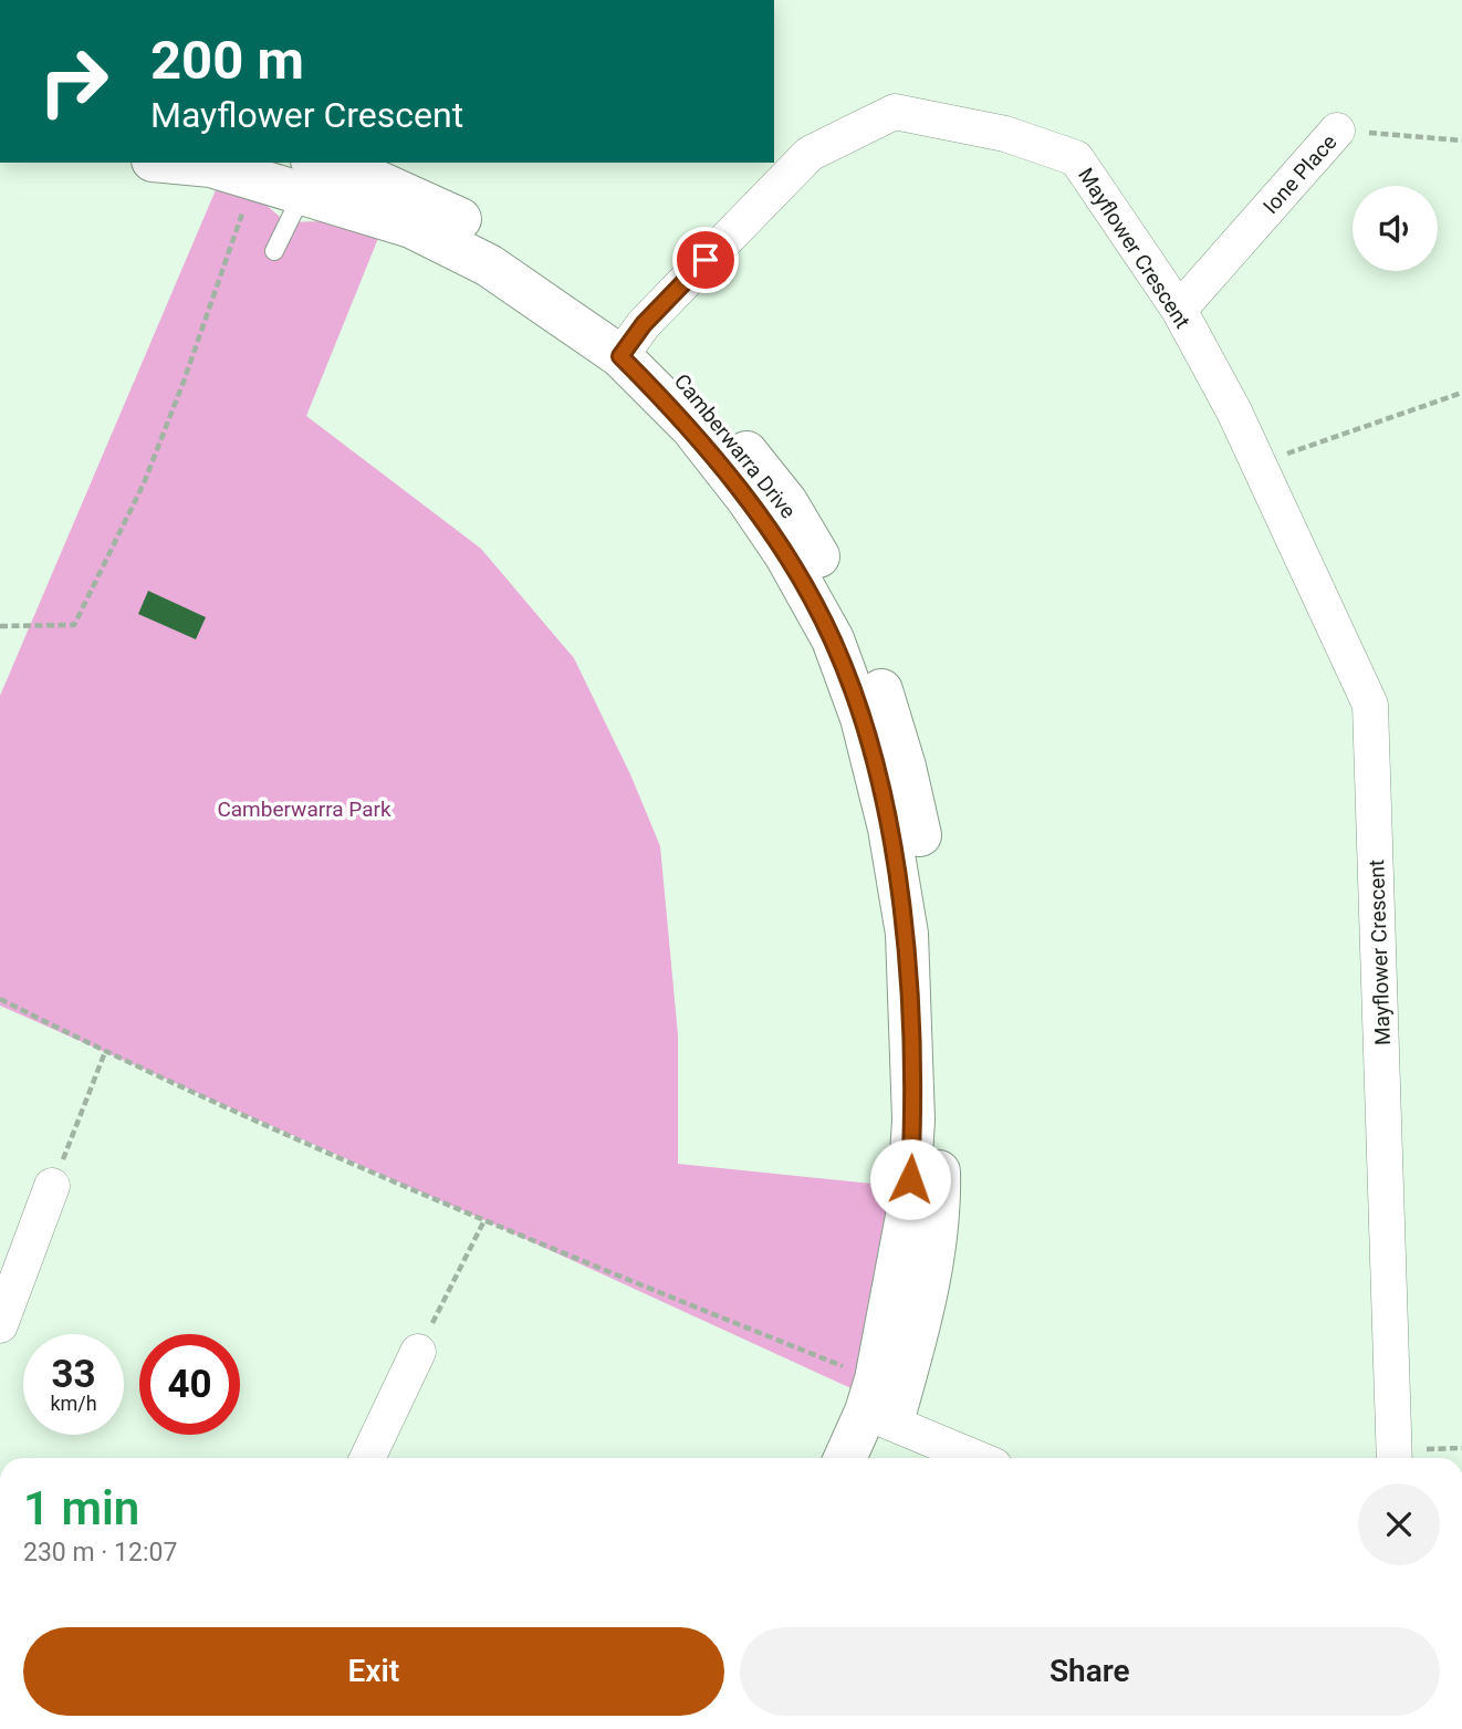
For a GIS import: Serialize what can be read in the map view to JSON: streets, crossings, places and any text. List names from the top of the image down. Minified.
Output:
{"streets":{"street":["Ione Place","Mayflower Crescent","Camberwarra Drive"]},"crossings":[["Ione Place","Mayflower Crescent"],["Mayflower Crescent","Camberwarra Drive"]],"parks":["Camberwarra Park"],"page":{"turn":["200 m","Mayflower Crescent"],"speed":"33 km/h","limit":"40","heading":["1 min","230 m · 12:07"],"buttons":["Exit","Share"]}}
